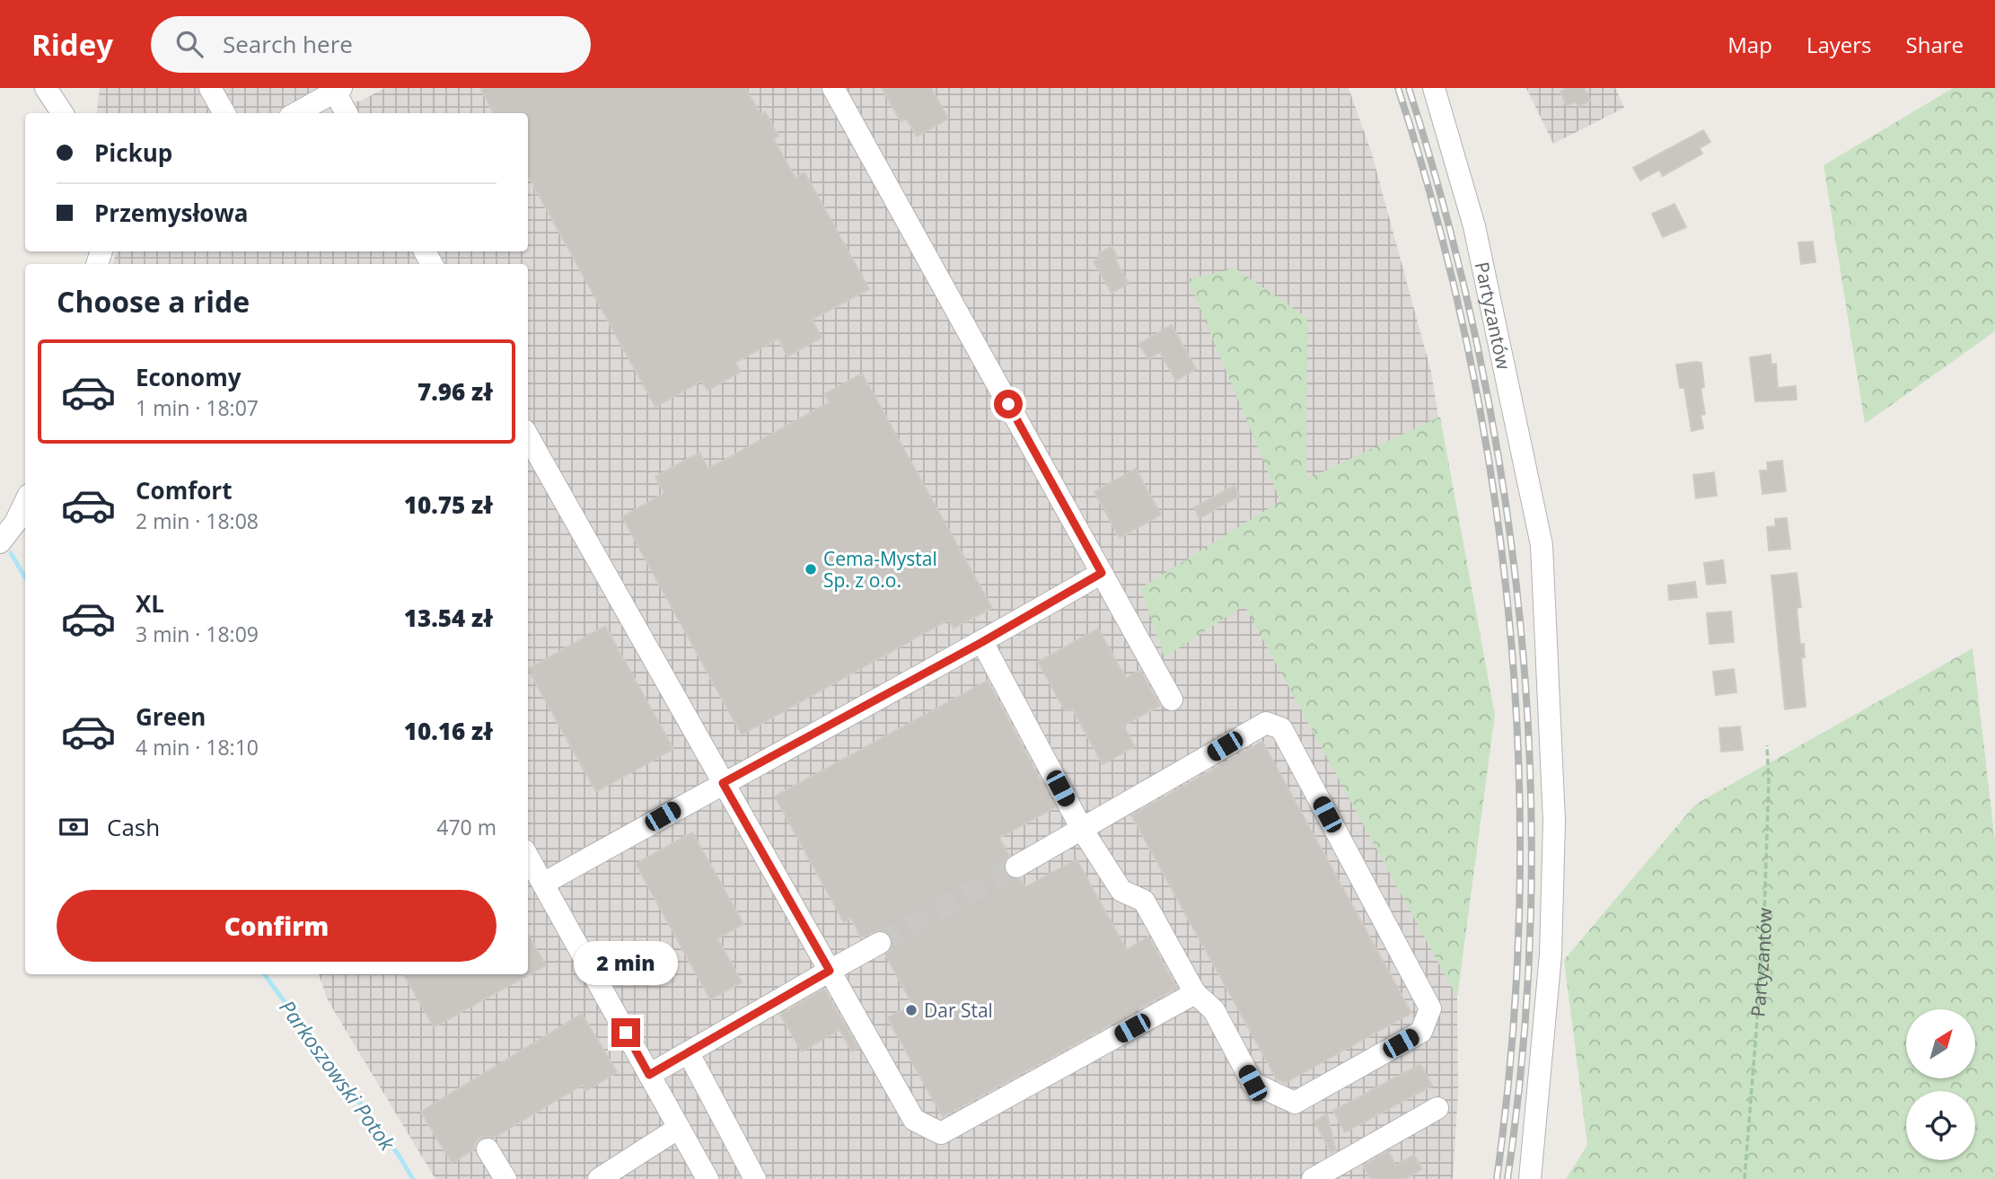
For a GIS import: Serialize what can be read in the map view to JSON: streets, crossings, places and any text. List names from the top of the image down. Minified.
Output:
{"streets":{"street":["Partyzantów"]},"water":["Parkoszowski Potok"],"places":["Cema-Mystal Sp. z o.o.","Dar Stal"],"north":"top right","page":{"header":"Ridey","search":"Search here","nav":["Map","Layers","Share"],"banner":["Pickup","Przemysłowa"],"heading":"Choose a ride","list":[{"name":"Economy","note":"1 min · 18:07","value":"7.96 zł"},{"name":"Comfort","note":"2 min · 18:08","value":"10.75 zł"},{"name":"XL","note":"3 min · 18:09","value":"13.54 zł"},{"name":"Green","note":"4 min · 18:10","value":"10.16 zł"}],"pay":["Cash","470 m"],"buttons":"Confirm","bubble":"2 min"}}
